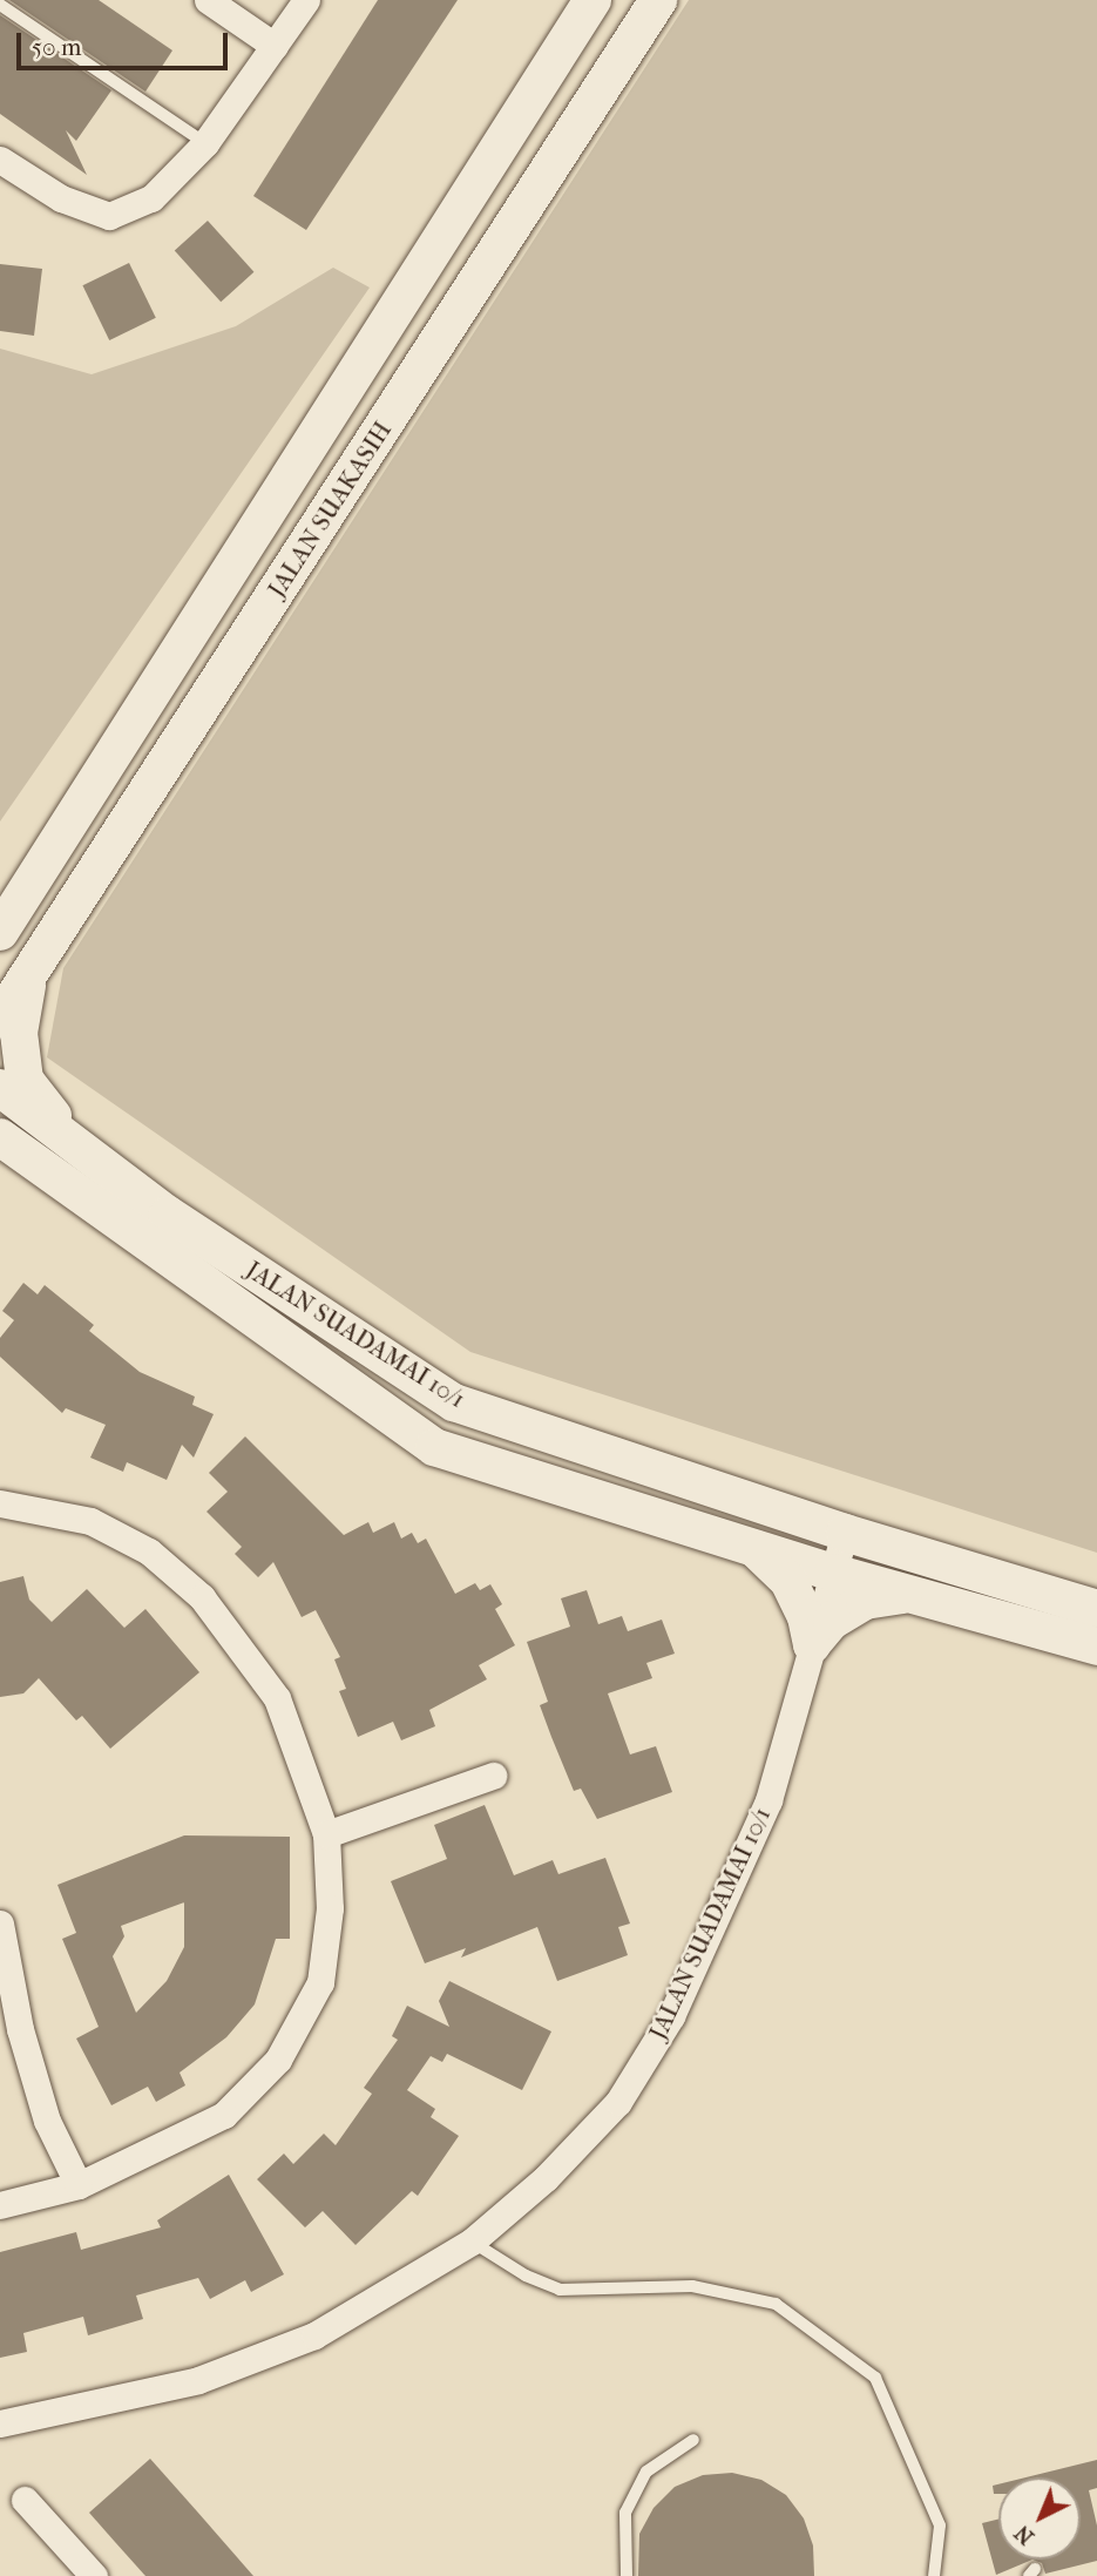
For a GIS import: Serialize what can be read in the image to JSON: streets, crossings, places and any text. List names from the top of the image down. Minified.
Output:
{"streets":{"street":["JALAN SUAKASIH","JALAN SUADAMAI 10/1"]},"scale_bar":"50 m","north":"bottom left"}
